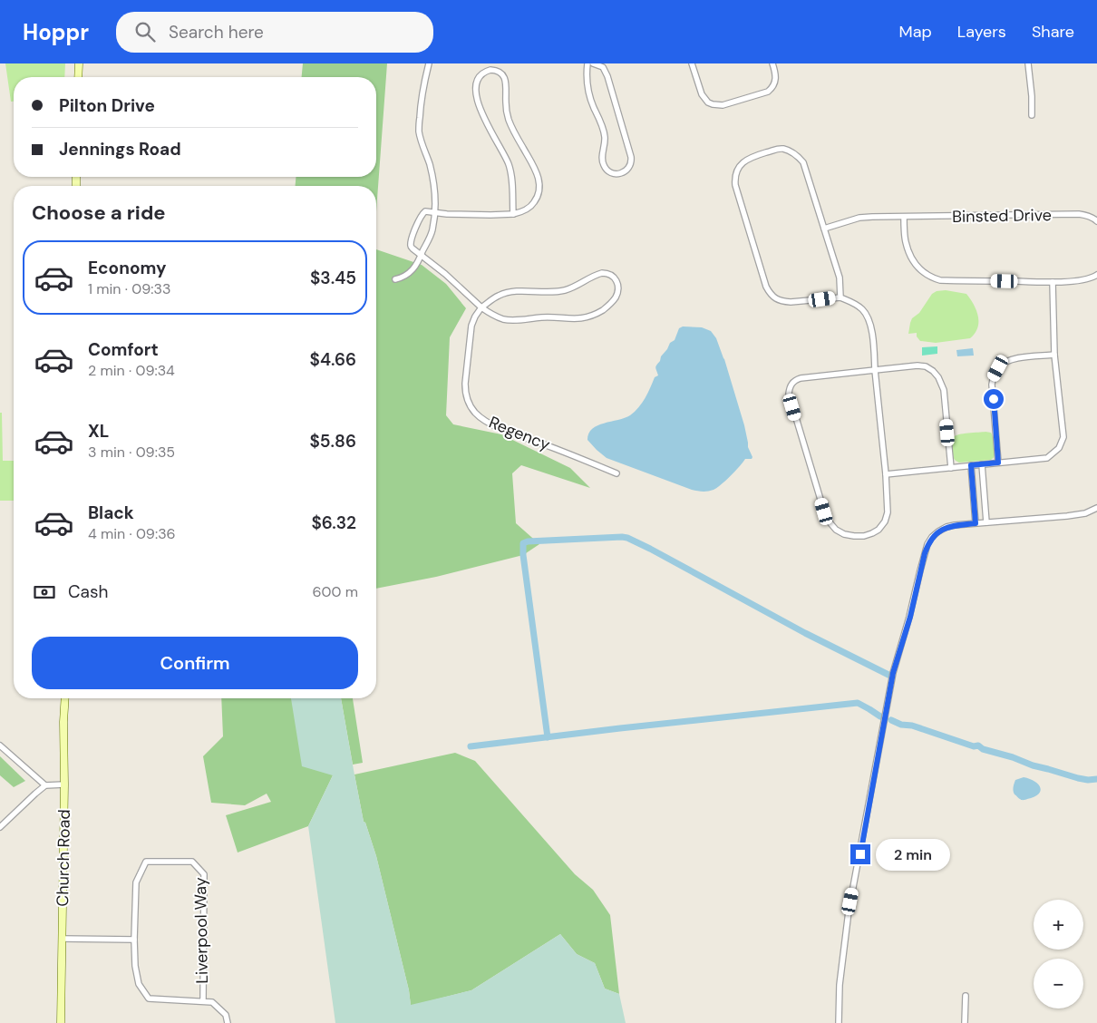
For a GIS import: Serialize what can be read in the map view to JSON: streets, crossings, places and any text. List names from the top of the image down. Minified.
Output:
{"streets":{"main road":["Church Road"],"street":["Binsted Drive","Regency","Liverpool Way"]},"page":{"header":"Hoppr","search":"Search here","nav":["Map","Layers","Share"],"banner":["Pilton Drive","Jennings Road"],"heading":"Choose a ride","list":[{"name":"Economy","note":"1 min · 09:33","value":"$3.45"},{"name":"Comfort","note":"2 min · 09:34","value":"$4.66"},{"name":"XL","note":"3 min · 09:35","value":"$5.86"},{"name":"Black","note":"4 min · 09:36","value":"$6.32"}],"pay":["Cash","600 m"],"buttons":"Confirm","bubble":"2 min","map_buttons":["+","−"]}}
